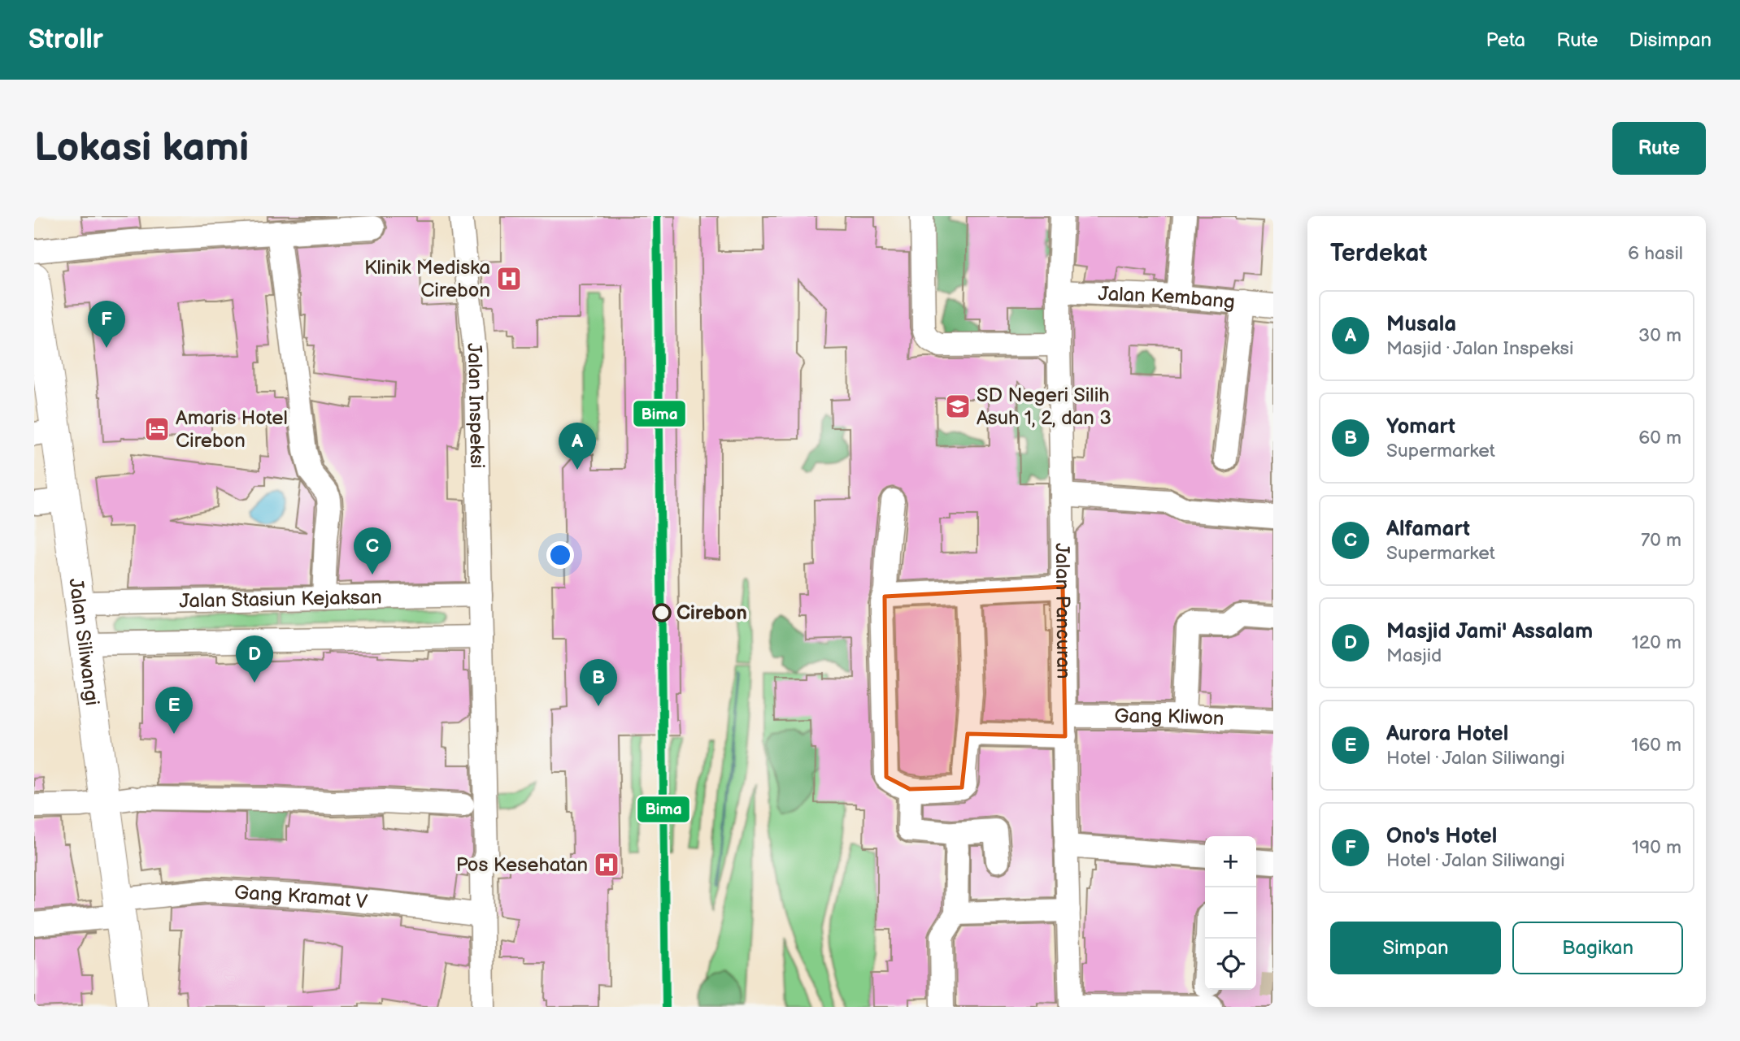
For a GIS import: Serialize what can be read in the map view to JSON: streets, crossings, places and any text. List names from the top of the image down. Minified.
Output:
{"streets":{"main road":["Jalan Siliwangi"],"street":["Jalan Kembang","Jalan Inspeksi","Jalan Stasiun Kejaksan","Jalan Pancuran","Gang Kliwon","Gang Kramat V"]},"crossings":[["Jalan Kembang","Jalan Pancuran"],["Jalan Inspeksi","Jalan Stasiun Kejaksan"],["Jalan Inspeksi","Gang Kramat V"],["Jalan Stasiun Kejaksan","Jalan Siliwangi"],["Jalan Pancuran","Gang Kliwon"],["Jalan Siliwangi","Gang Kramat V"]],"places":{"hospital":["Klinik Mediska Cirebon","Pos Kesehatan"],"school or university":["SD Negeri Silih Asuh 1, 2, dan 3"],"hotel":["Amaris Hotel Cirebon"],"other":["Cirebon"]},"lines":["transit line Bima"],"page":{"header":"Strollr","nav":["Peta","Rute","Disimpan"],"buttons":["Rute",["Simpan","Bagikan"]],"title":"Lokasi kami","heading":["Terdekat","6 hasil"],"list":[{"mark":"A","name":"Musala","note":"Masjid · Jalan Inspeksi","value":"30 m"},{"mark":"B","name":"Yomart","note":"Supermarket","value":"60 m"},{"mark":"C","name":"Alfamart","note":"Supermarket","value":"70 m"},{"mark":"D","name":"Masjid Jami' Assalam","note":"Masjid","value":"120 m"},{"mark":"E","name":"Aurora Hotel","note":"Hotel · Jalan Siliwangi","value":"160 m"},{"mark":"F","name":"Ono's Hotel","note":"Hotel · Jalan Siliwangi","value":"190 m"}],"pins":["F","A","C","D","B","E"],"map_buttons":["+","−"]}}
